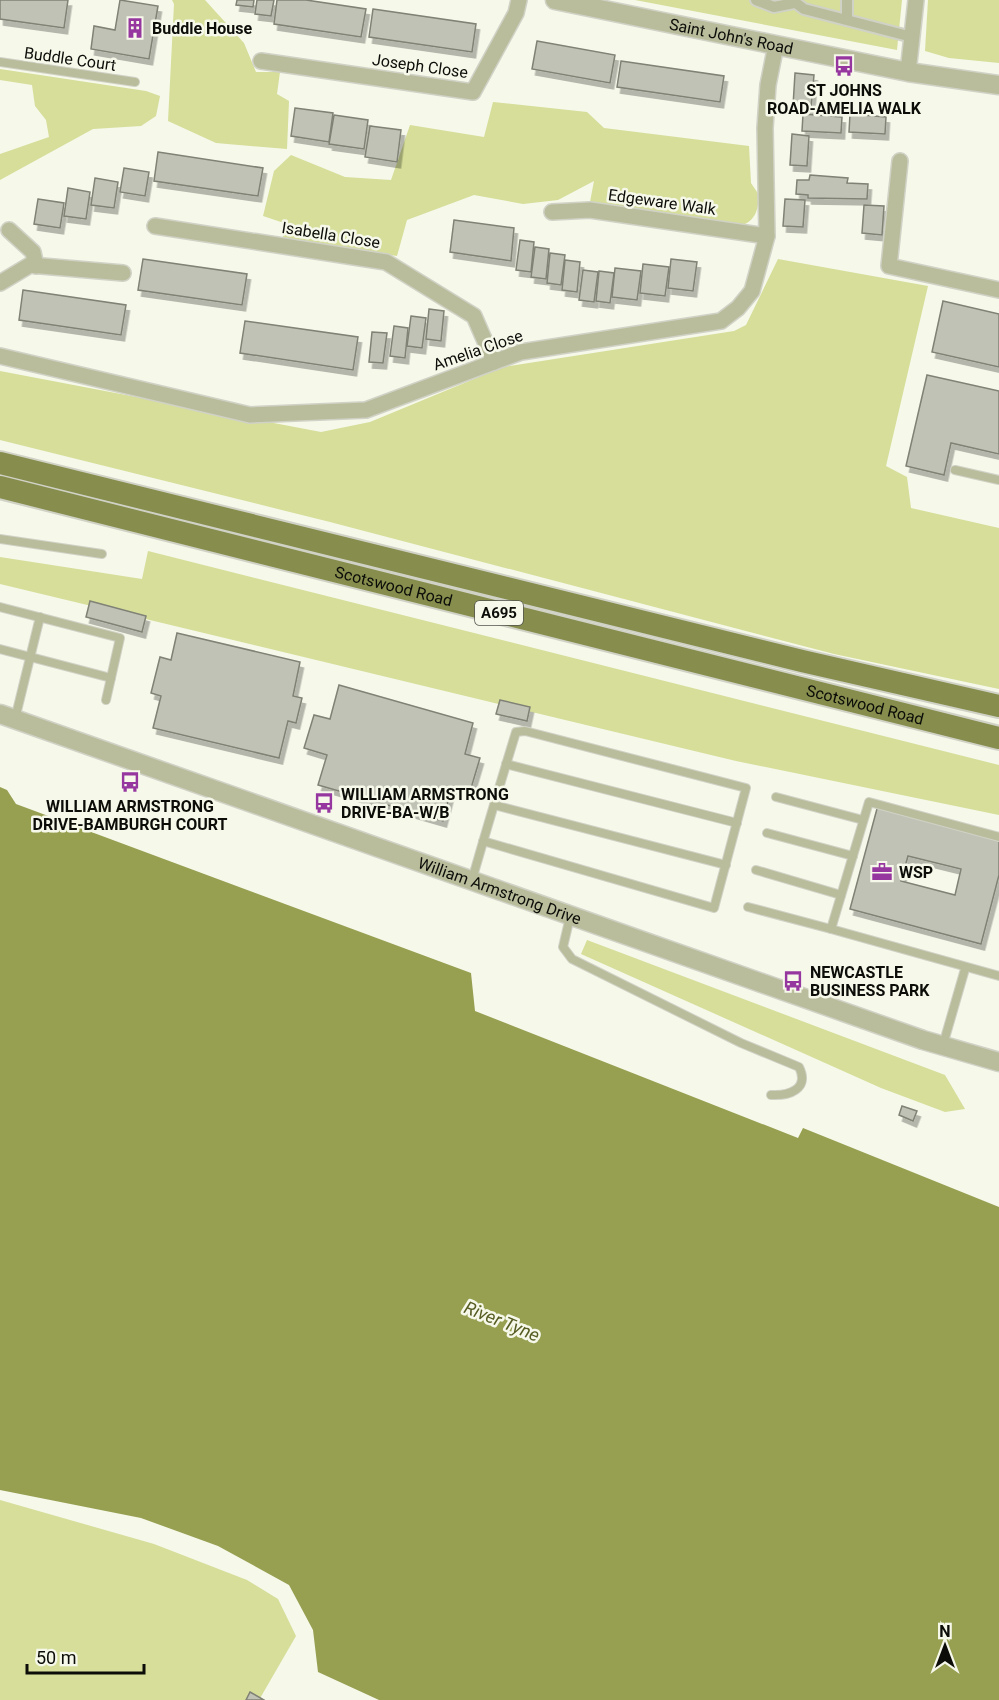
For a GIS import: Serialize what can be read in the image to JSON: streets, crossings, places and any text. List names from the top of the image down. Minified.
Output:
{"streets":{"main road":["Scotswood Road","A695"],"street":["Saint John's Road","Joseph Close","Edgeware Walk","Isabella Close","Amelia Close","William Armstrong Drive"],"lane":["Buddle Court"]},"crossings":[["Saint John's Road","Amelia Close"],["Edgeware Walk","Amelia Close"],["Isabella Close","Amelia Close"]],"water":["River Tyne"],"places":{"building":["Buddle House"],"bus stop":["ST JOHNS ROAD-AMELIA WALK","WILLIAM ARMSTRONG DRIVE-BAMBURGH COURT","WILLIAM ARMSTRONG DRIVE-BA-W/B","NEWCASTLE BUSINESS PARK"],"office":["WSP"]},"scale_bar":"50 m","north":"top"}
